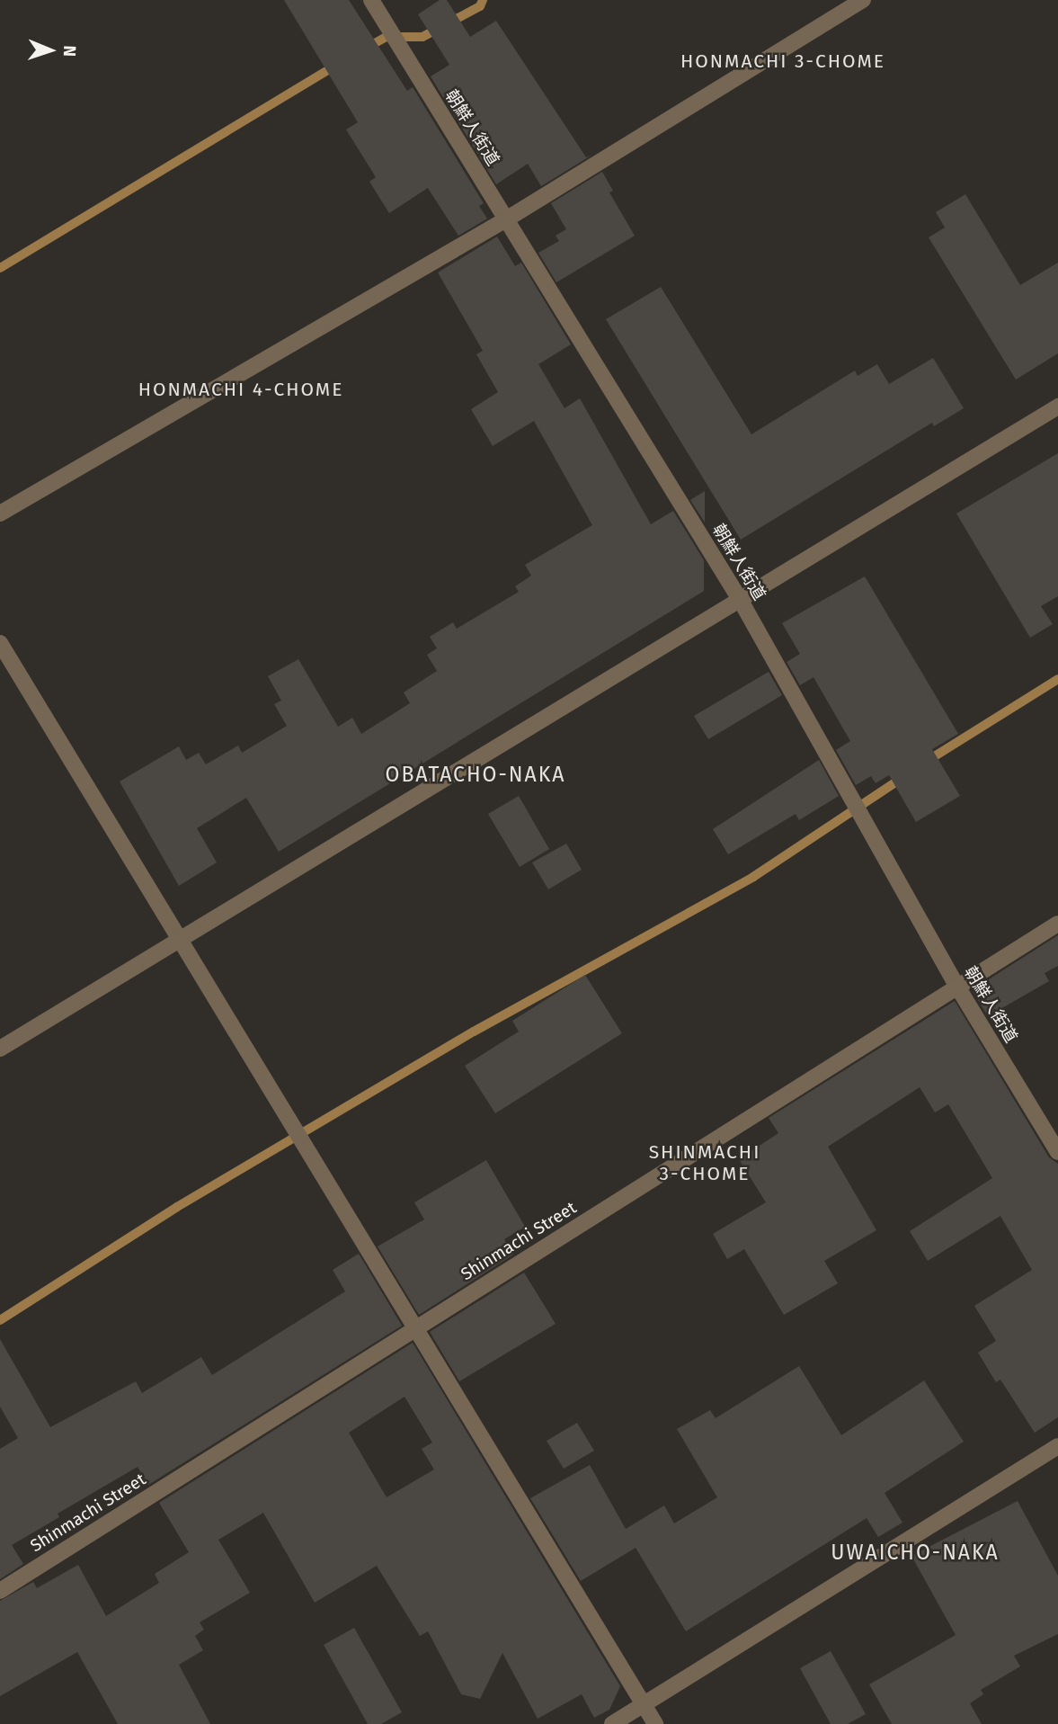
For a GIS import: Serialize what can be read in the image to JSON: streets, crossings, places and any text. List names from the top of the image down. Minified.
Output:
{"streets":{"street":["朝鮮人街道","Shinmachi Street"]},"crossings":[["朝鮮人街道","Shinmachi Street"]],"districts":["HONMACHI 3-CHOME","HONMACHI 4-CHOME","OBATACHO-NAKA","SHINMACHI 3-CHOME","UWAICHO-NAKA"],"north":"right"}
